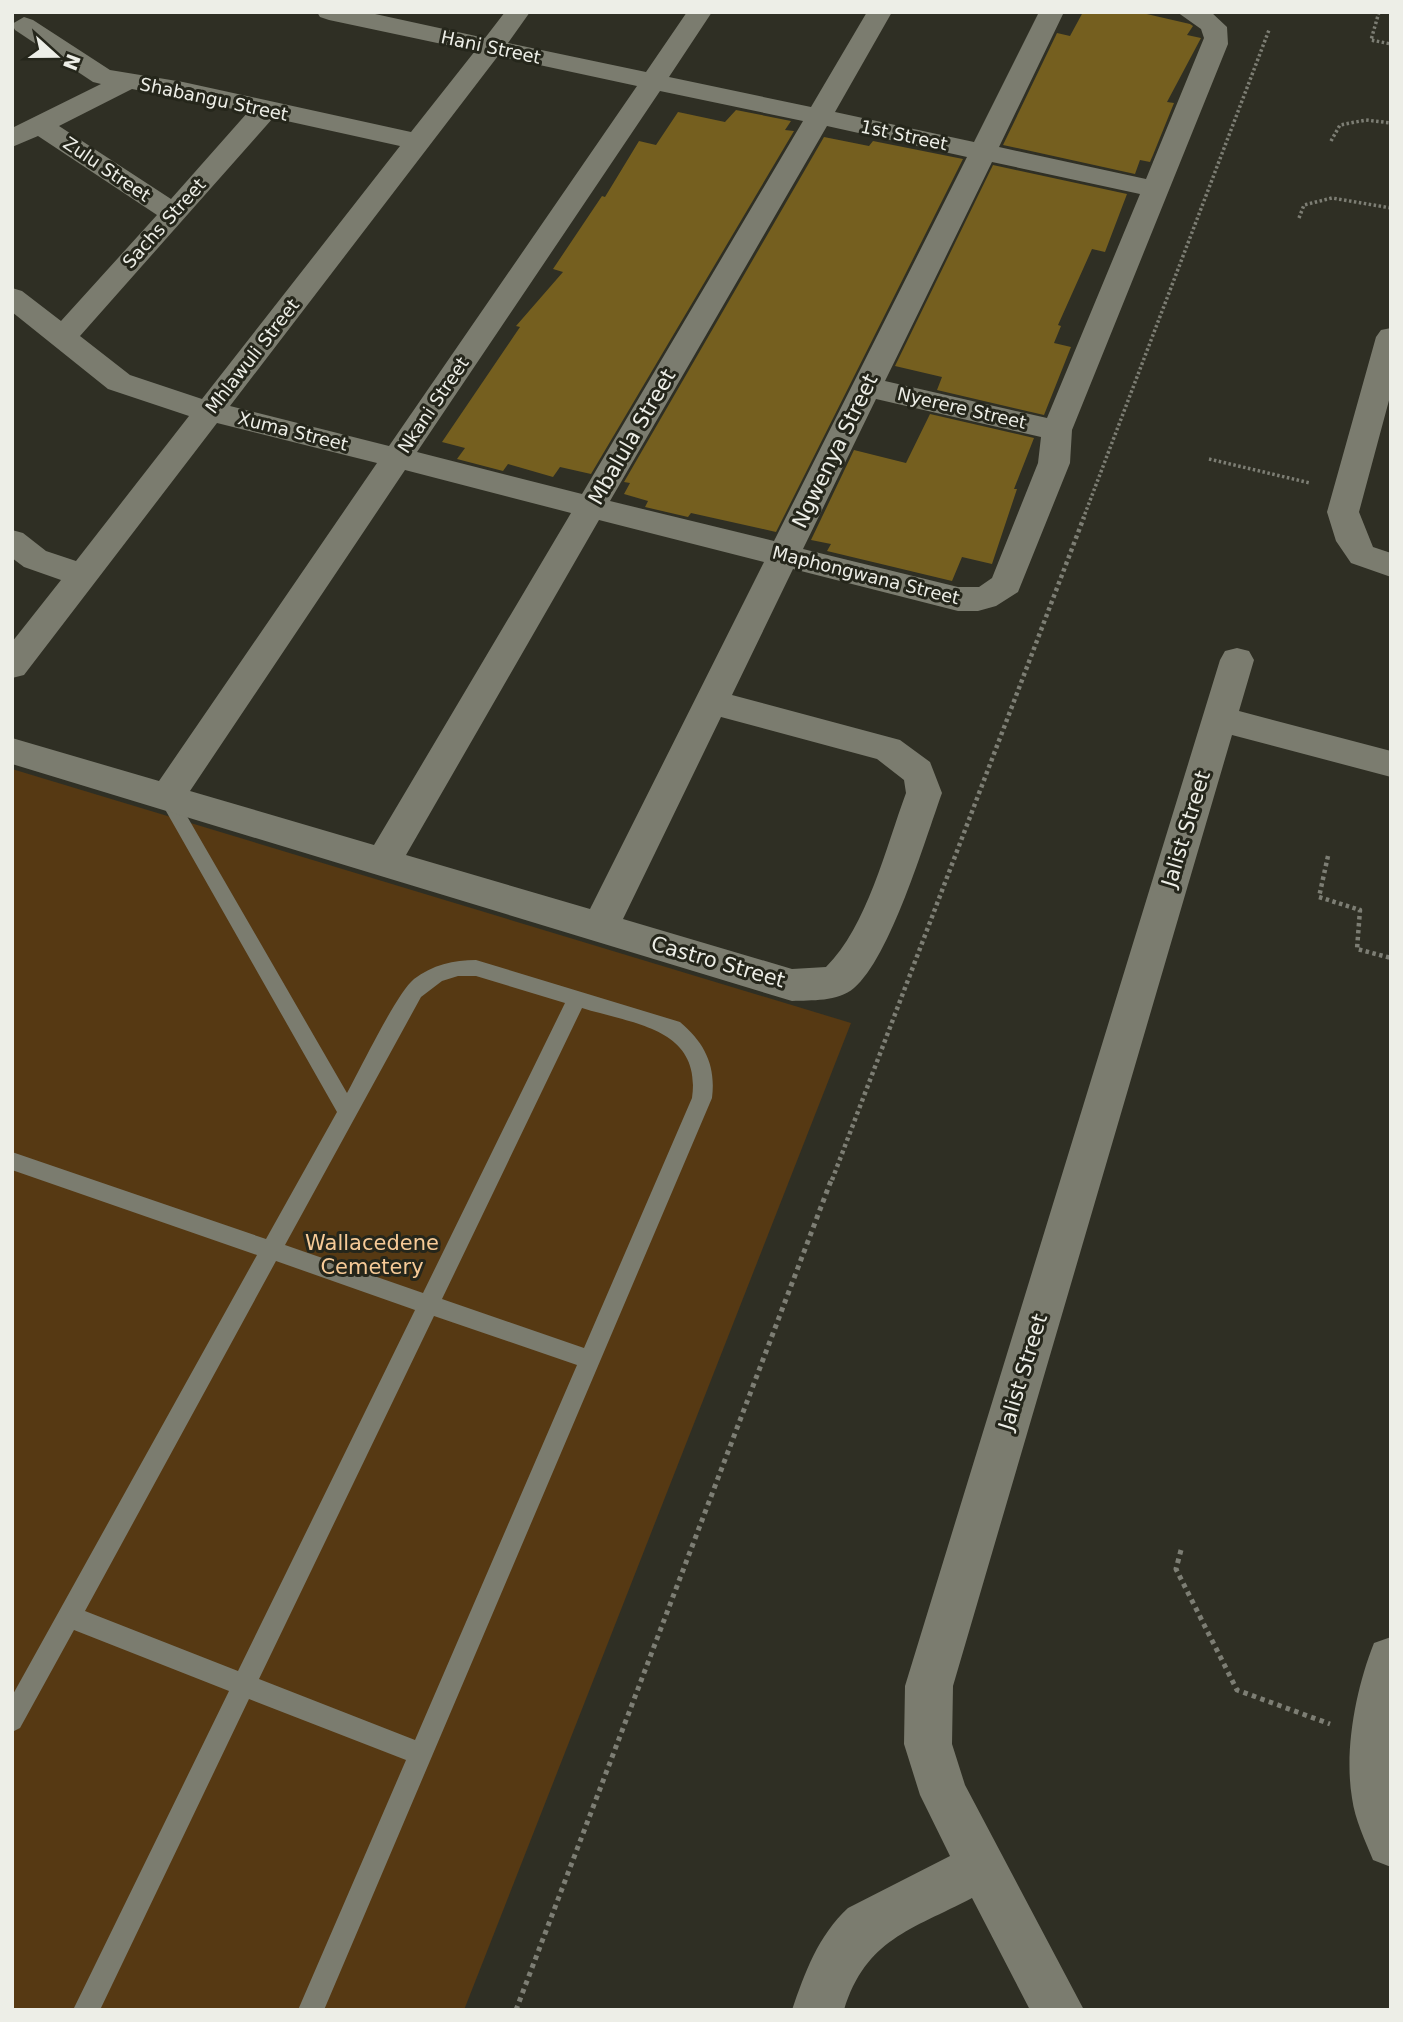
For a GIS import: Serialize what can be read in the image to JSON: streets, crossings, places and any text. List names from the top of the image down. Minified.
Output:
{"streets":{"street":["Hani Street","Shabangu Street","1st Street","Zulu Street","Sachs Street","Mhlawuli Street","Nkani Street","Nyerere Street","Xuma Street","Mbalula Street","Ngwenya Street","Maphongwana Street","Jalist Street","Castro Street"]},"crossings":[["Hani Street","1st Street"],["Hani Street","Mhlawuli Street"],["Hani Street","Nkani Street"],["Shabangu Street","Sachs Street"],["Shabangu Street","Mhlawuli Street"],["1st Street","Nkani Street"],["1st Street","Mbalula Street"],["1st Street","Ngwenya Street"],["1st Street","Maphongwana Street"],["Zulu Street","Sachs Street"],["Sachs Street","Xuma Street"],["Mhlawuli Street","Xuma Street"],["Nkani Street","Xuma Street"],["Nkani Street","Maphongwana Street"],["Nkani Street","Castro Street"],["Nyerere Street","Ngwenya Street"],["Nyerere Street","Maphongwana Street"],["Xuma Street","Maphongwana Street"],["Mbalula Street","Maphongwana Street"],["Mbalula Street","Castro Street"],["Ngwenya Street","Maphongwana Street"],["Ngwenya Street","Castro Street"]],"parks":["Wallacedene Cemetery"],"north":"right"}
